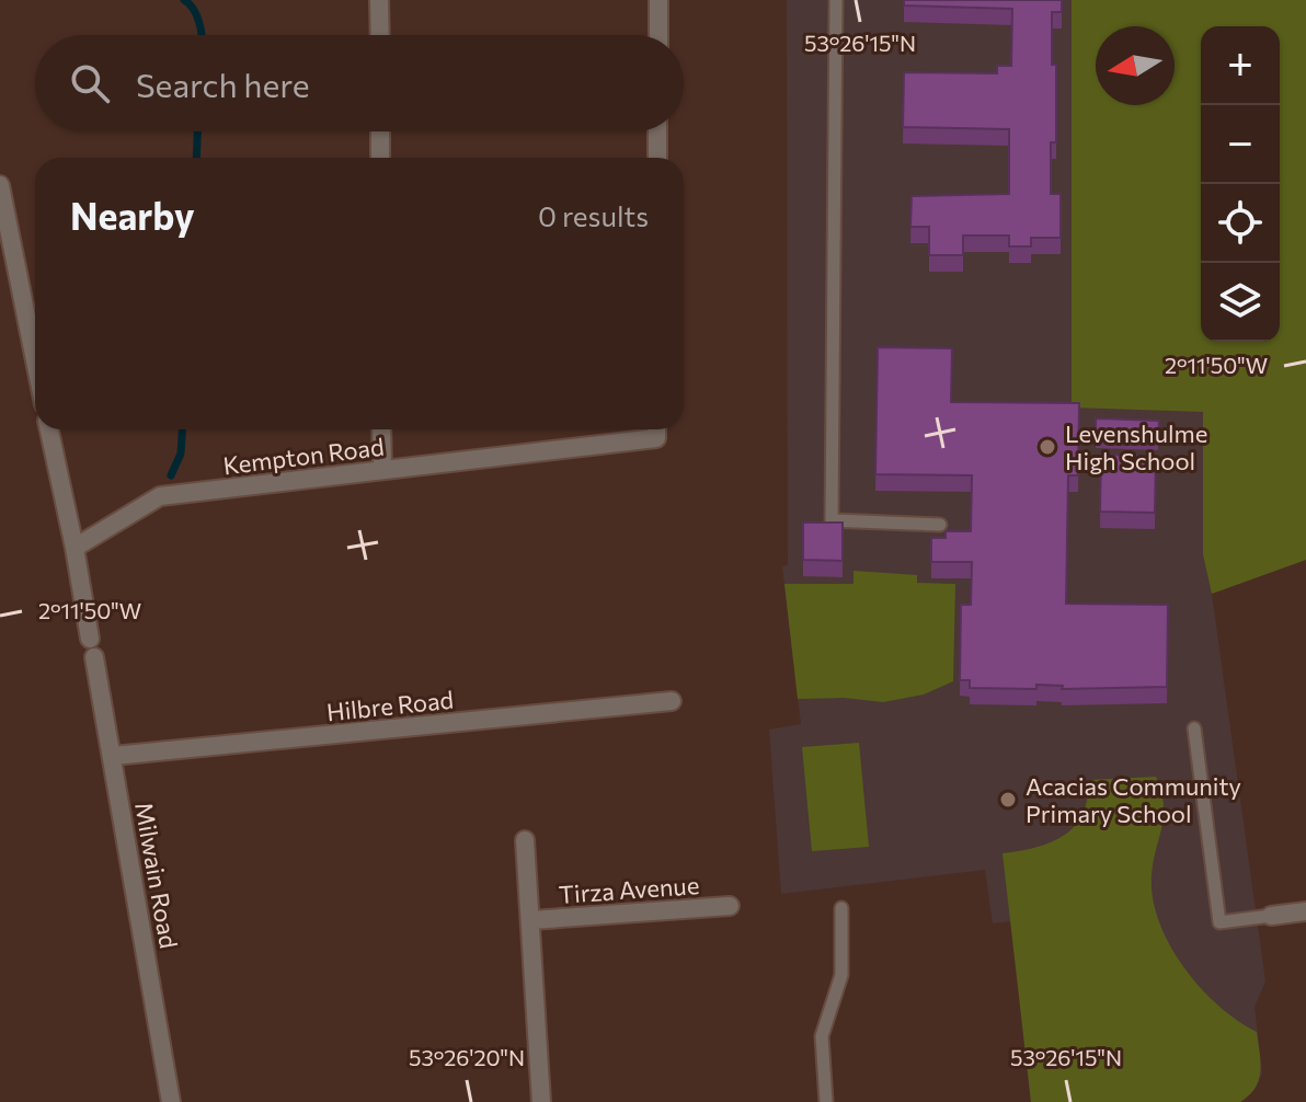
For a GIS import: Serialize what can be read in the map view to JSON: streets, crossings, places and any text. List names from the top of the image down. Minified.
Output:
{"streets":{"street":["Kempton Road","Hilbre Road","Milwain Road","Tirza Avenue"]},"crossings":[["Hilbre Road","Milwain Road"]],"places":["Levenshulme High School","Acacias Community Primary School"],"north":"left","page":{"map_buttons":["+","−"],"search":"Search here","heading":["Nearby","0 results"]},"coordinates":["53°26'15\"N","2°11'50\"W","53°26'20\"N"]}
